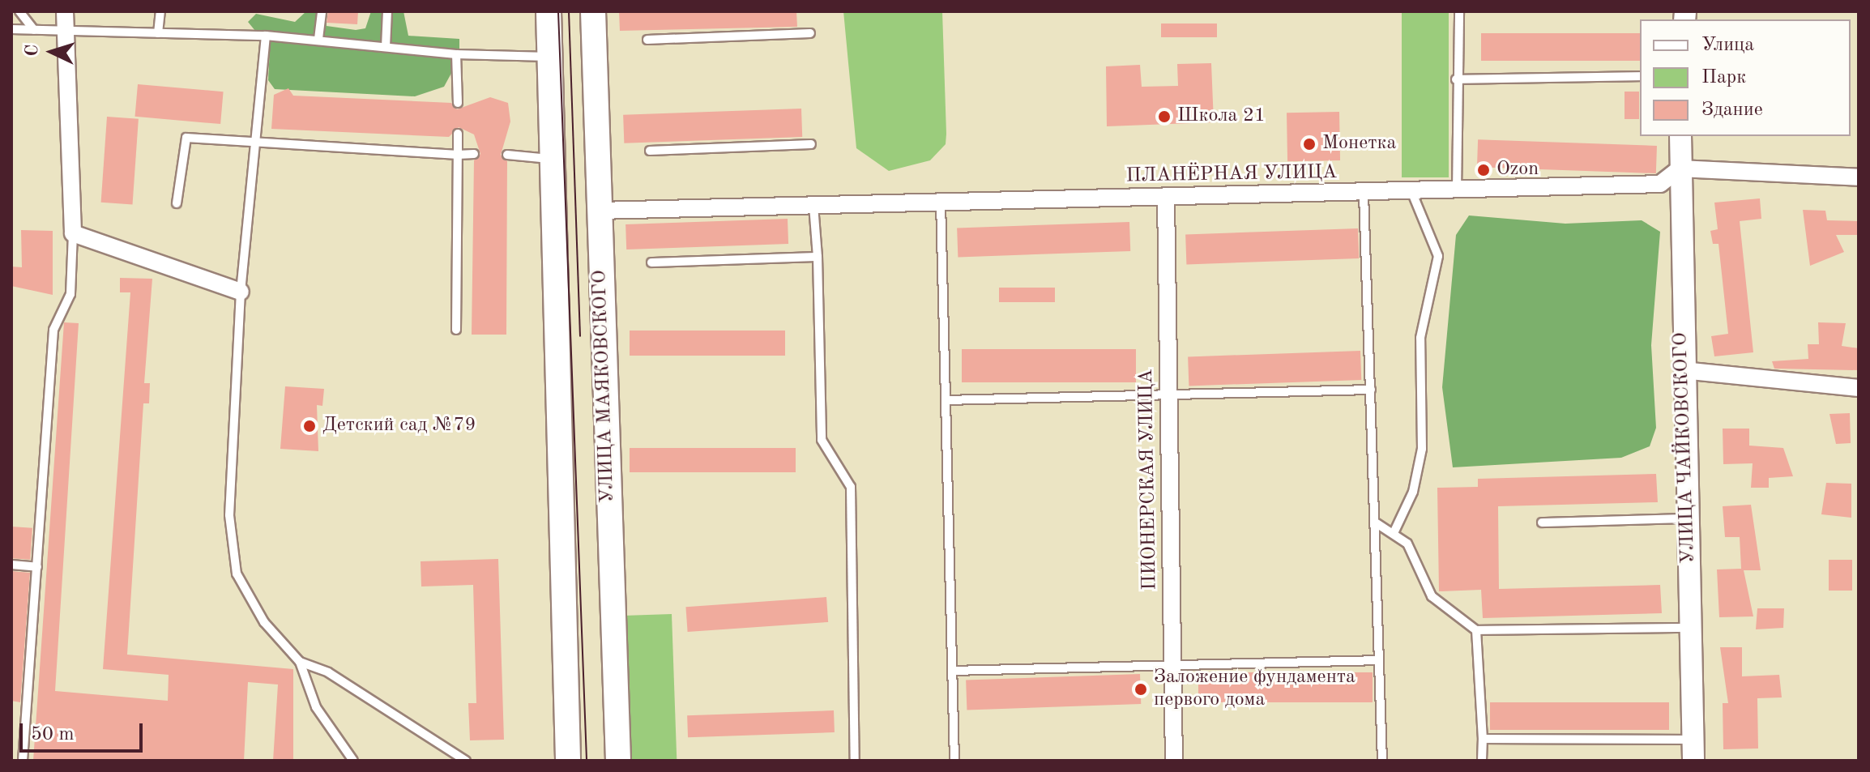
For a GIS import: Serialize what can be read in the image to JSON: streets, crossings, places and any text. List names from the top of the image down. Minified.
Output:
{"streets":{"main road":["УЛИЦА МАЯКОВСКОГО","УЛИЦА ЧАЙКОВСКОГО"],"street":["ПЛАНЁРНАЯ УЛИЦА","ПИОНЕРСКАЯ УЛИЦА"]},"crossings":[["ПЛАНЁРНАЯ УЛИЦА","УЛИЦА МАЯКОВСКОГО"],["ПЛАНЁРНАЯ УЛИЦА","УЛИЦА ЧАЙКОВСКОГО"],["ПЛАНЁРНАЯ УЛИЦА","ПИОНЕРСКАЯ УЛИЦА"]],"places":["Школа 21","Монетка","Ozon","Детский сад №79","Заложение фундамента первого дома"],"legend":["Улица","Парк","Здание"],"scale_bar":"50 m","north":"left"}
